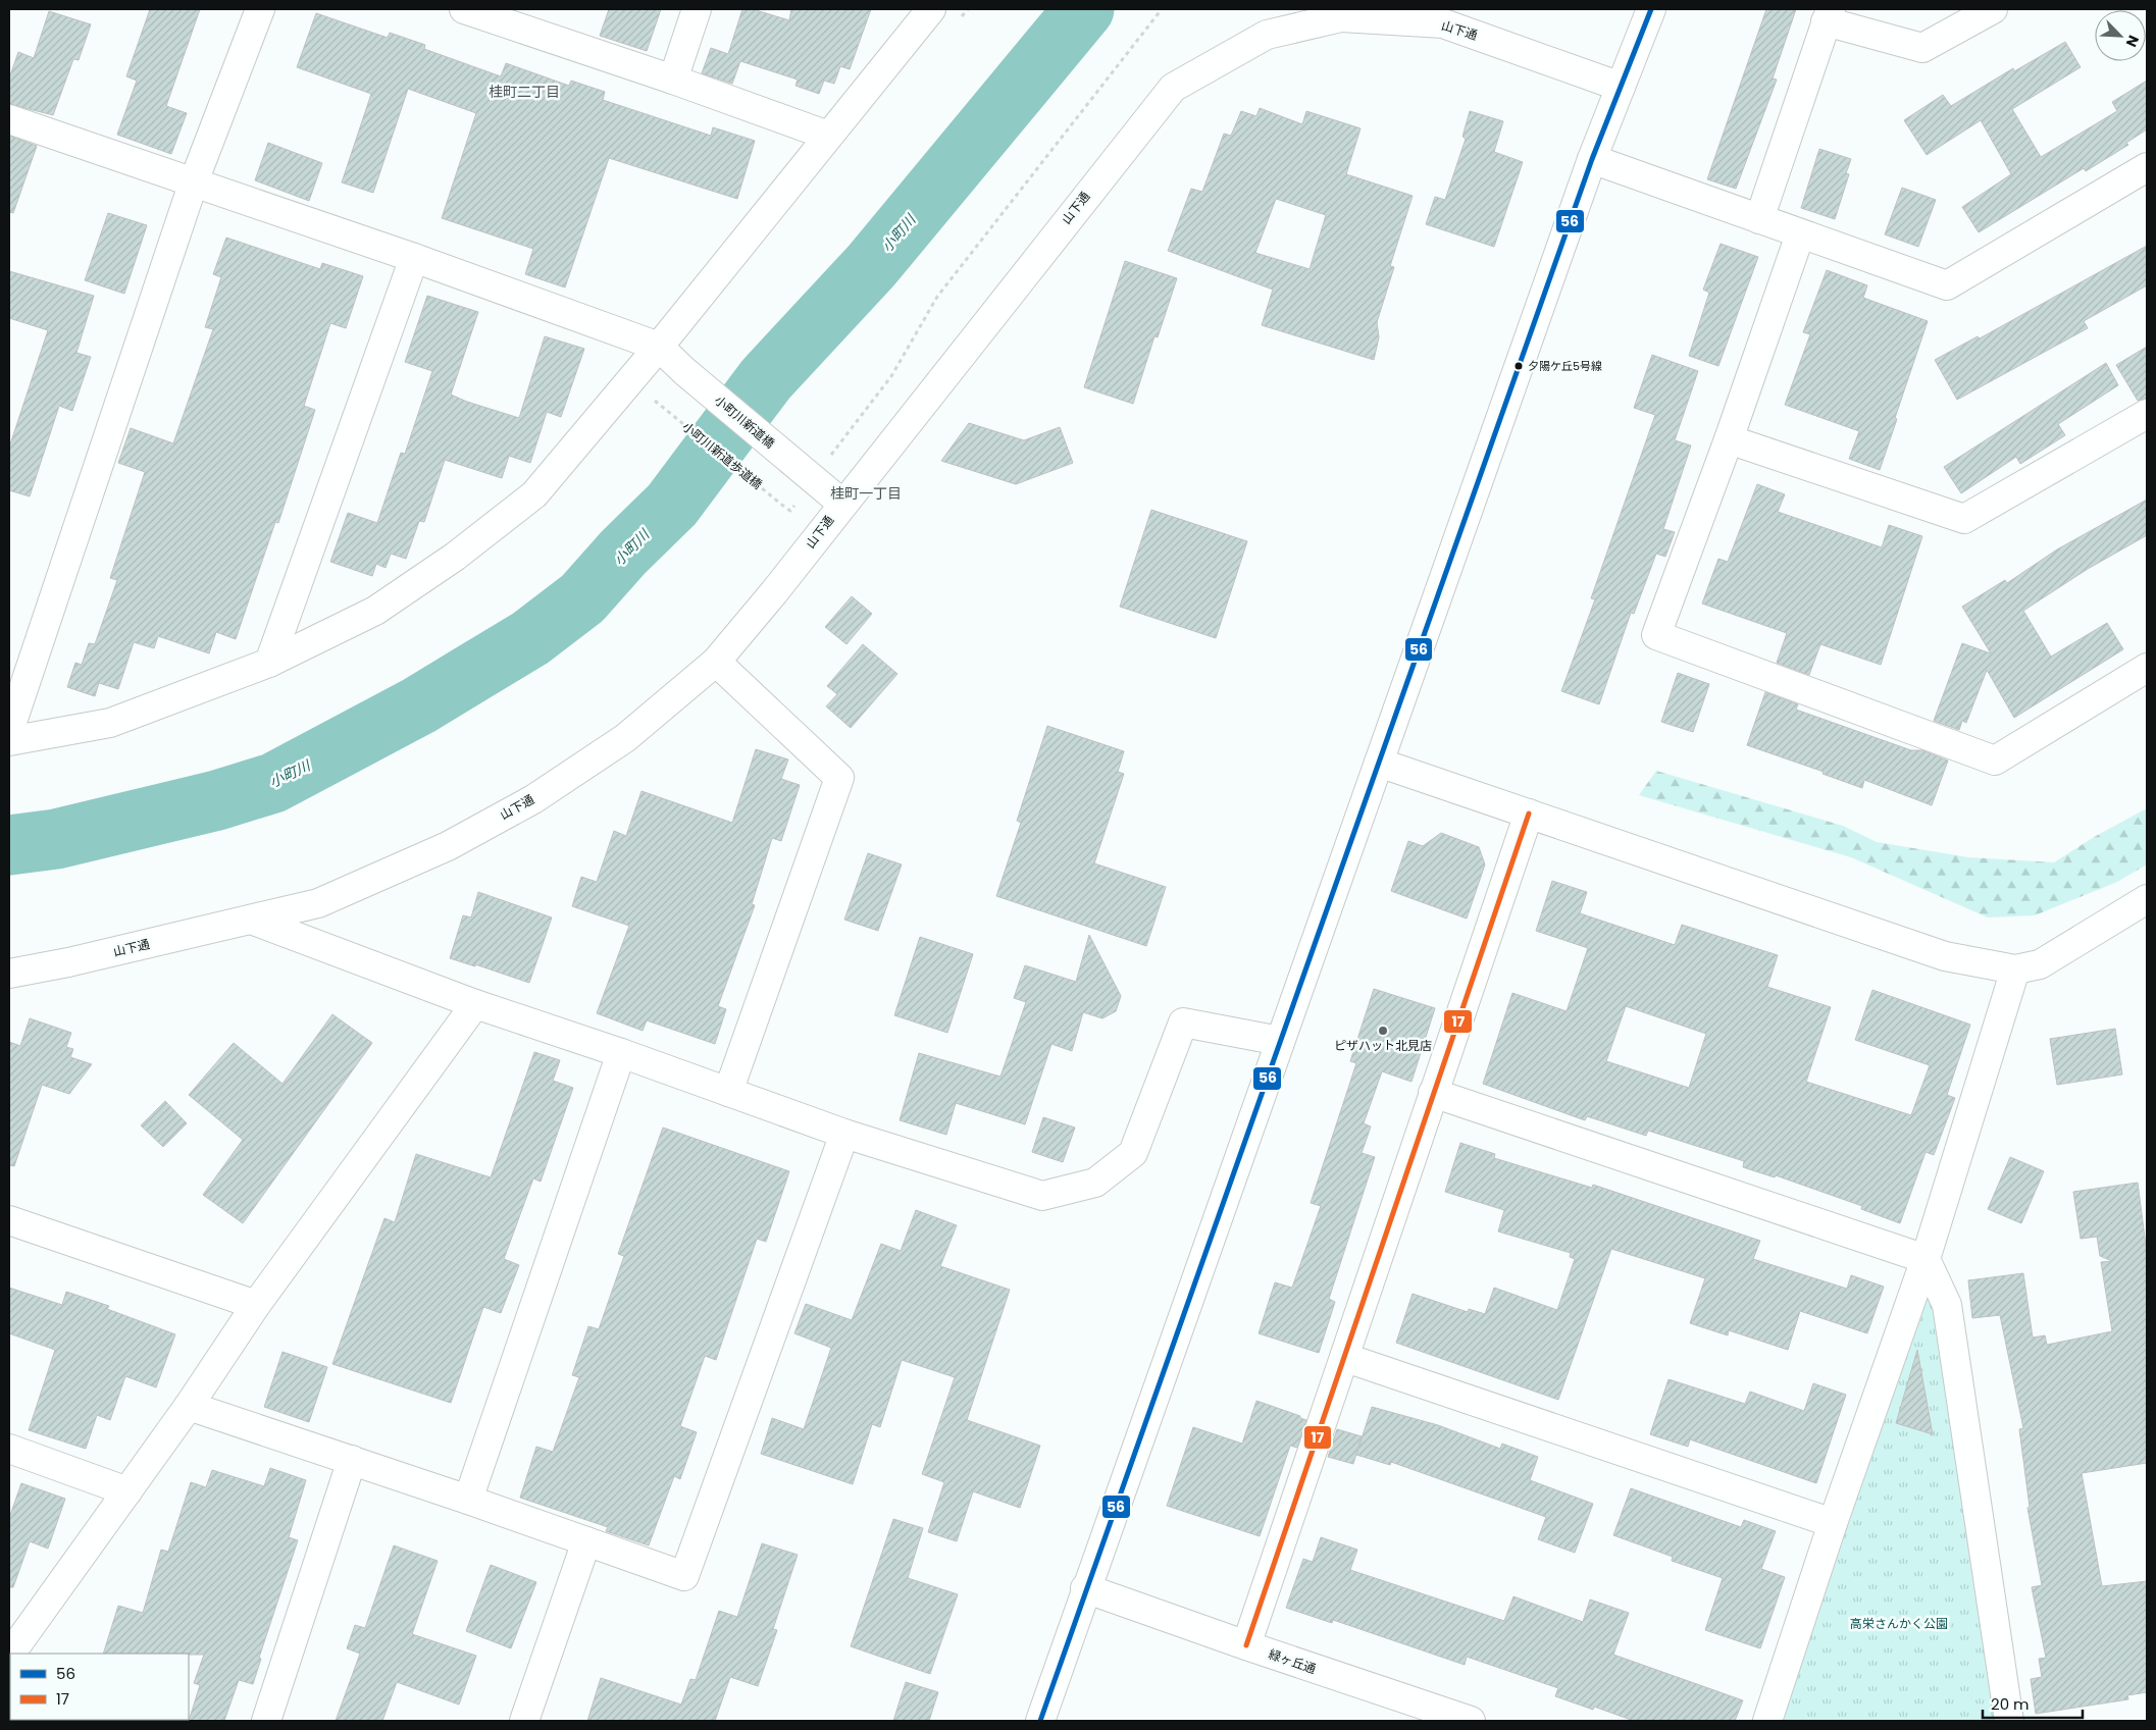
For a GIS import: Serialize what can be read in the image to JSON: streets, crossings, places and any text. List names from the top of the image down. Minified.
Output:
{"streets":{"street":["山下通","小町川新道橋","緑ヶ丘通"],"path":["小町川新道歩道橋"]},"crossings":[["山下通","小町川新道橋"],["小町川新道橋","小町川新道歩道橋"]],"districts":["桂町二丁目","桂町一丁目"],"water":["小町川"],"parks":["高栄さんかく公園"],"places":["夕陽ケ丘5号線","ピザハット北見店"],"lines":["transit line 56","transit line 17"],"legend":["56","17"],"scale_bar":"20 m","north":"bottom right"}
